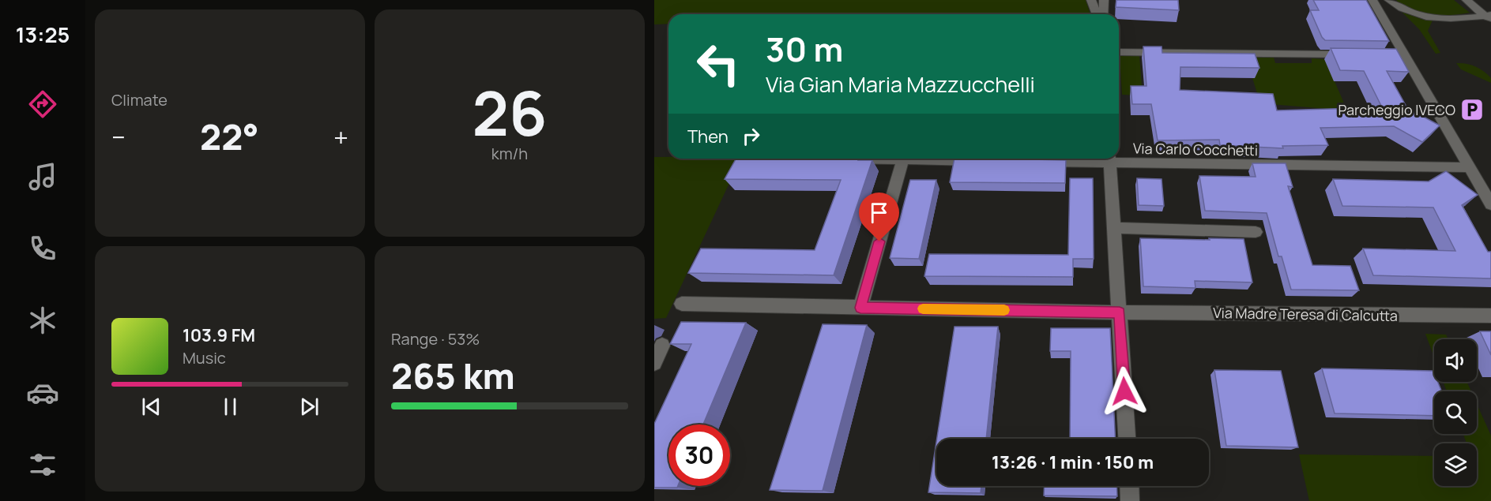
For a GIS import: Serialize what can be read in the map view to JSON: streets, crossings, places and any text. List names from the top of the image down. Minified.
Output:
{"streets":{"street":["Via Carlo Cocchetti","Via Madre Teresa di Calcutta"]},"places":{"parking":["Parcheggio IVECO"]},"page":{"tabs":"13:25","tile":["Climate",["26","km/h"],["Range · 53%","265 km"]],"turn":["30 m","Via Gian Maria Mazzucchelli"],"then":"Then","heat":["−","22°","+"],"song":["103.9 FM","Music"],"limit":"30","trip":"13:26 · 1 min · 150 m"}}
